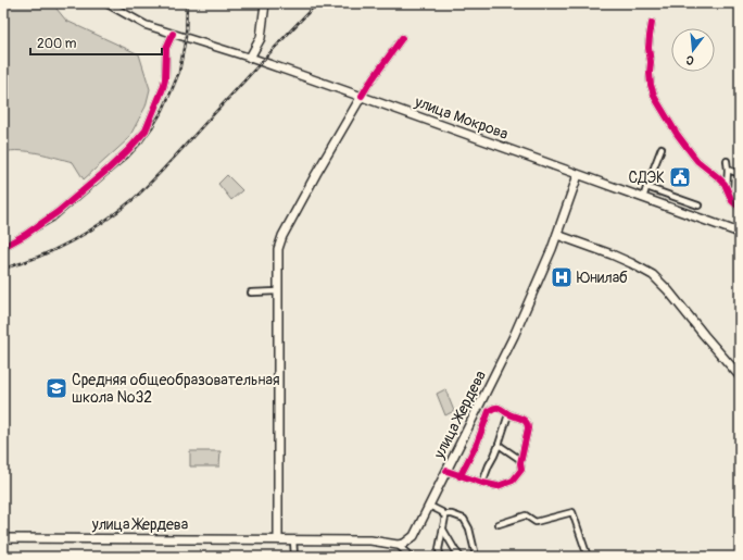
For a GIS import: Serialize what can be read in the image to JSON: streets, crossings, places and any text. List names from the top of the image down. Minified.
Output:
{"streets":{"main road":["улица Мокрова","улица Жердева"]},"crossings":[["улица Мокрова","улица Жердева"]],"places":{"public building":["СДЭК"],"hospital":["Юнилаб"],"school or university":["Средняя общеобразовательная школа №32"]},"scale_bar":"200 m","north":"bottom"}
